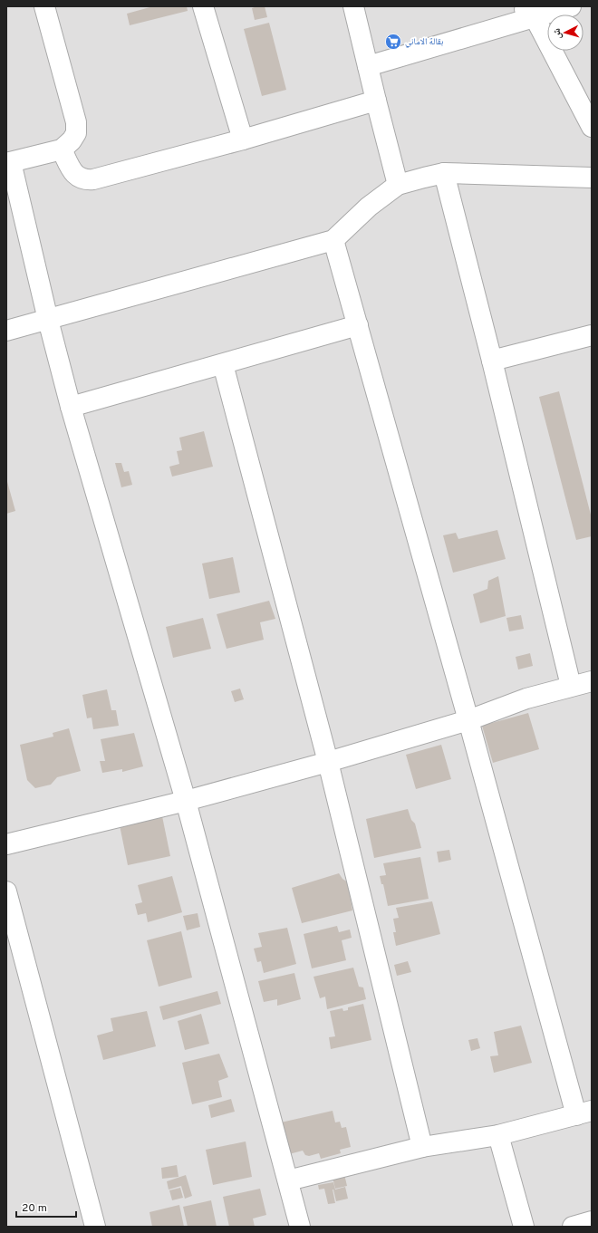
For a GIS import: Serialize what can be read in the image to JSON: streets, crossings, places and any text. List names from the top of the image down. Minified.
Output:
{"places":{"supermarket":["بقالة الاماني"]},"scale_bar":"20 m","north":"left"}
